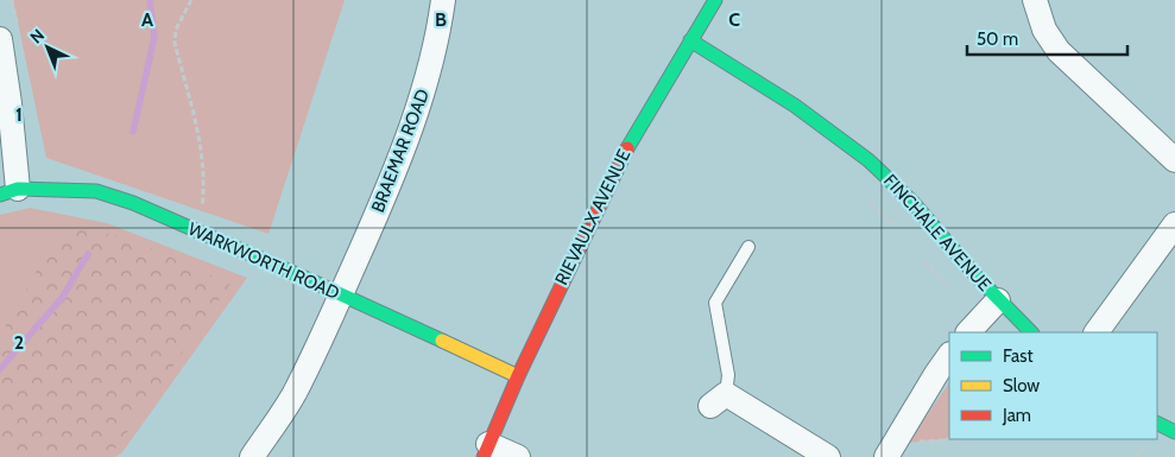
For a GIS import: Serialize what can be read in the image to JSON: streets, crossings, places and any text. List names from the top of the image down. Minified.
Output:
{"streets":{"street":["BRAEMAR ROAD","RIEVAULX AVENUE","FINCHALE AVENUE","WARKWORTH ROAD"]},"crossings":[["BRAEMAR ROAD","WARKWORTH ROAD"],["RIEVAULX AVENUE","FINCHALE AVENUE"],["RIEVAULX AVENUE","WARKWORTH ROAD"]],"legend":["Fast","Slow","Jam"],"scale_bar":"50 m","north":"top left","grid":{"columns":["A","B","C"],"rows":["1","2"]}}
